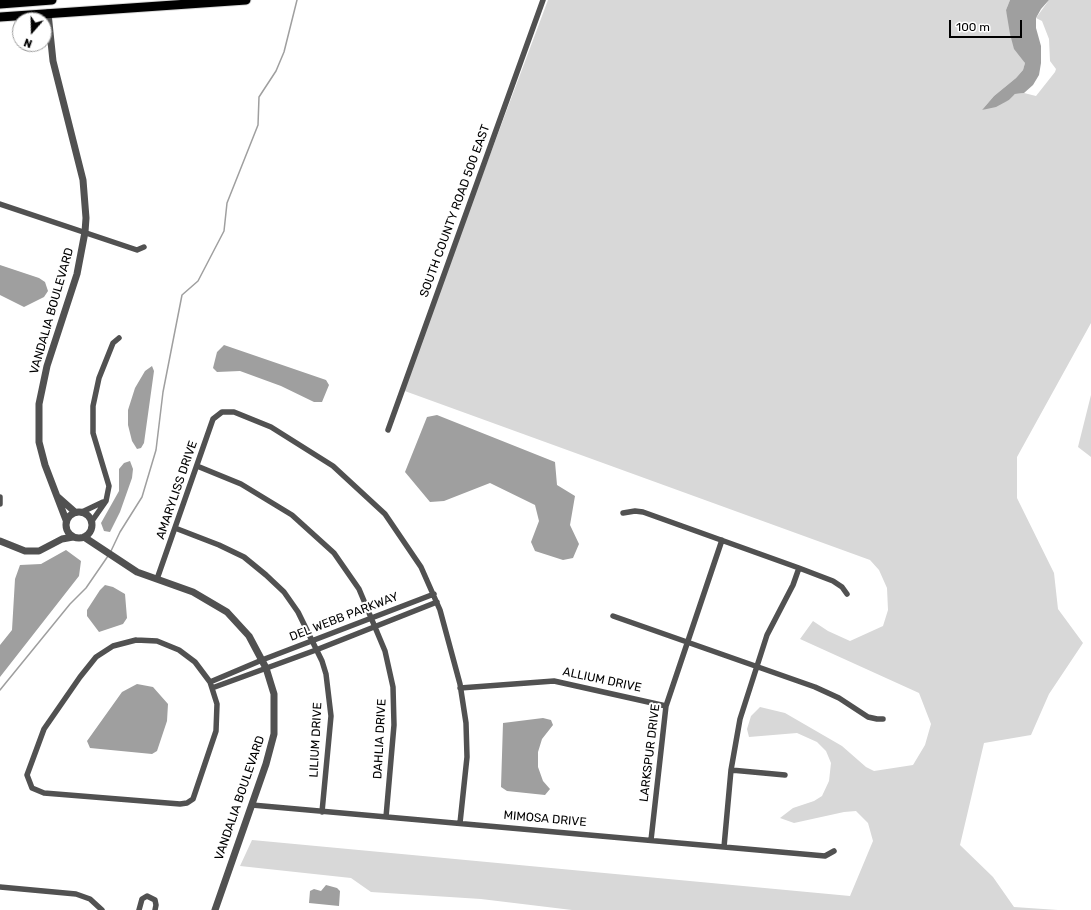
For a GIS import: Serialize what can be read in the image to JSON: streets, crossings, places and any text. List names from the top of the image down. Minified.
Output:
{"streets":{"street":["SOUTH COUNTY ROAD 500 EAST","VANDALIA BOULEVARD","AMARYLISS DRIVE","DEL WEBB PARKWAY","ALLIUM DRIVE","DAHLIA DRIVE","LILIUM DRIVE","LARKSPUR DRIVE","MIMOSA DRIVE"]},"crossings":[["VANDALIA BOULEVARD","AMARYLISS DRIVE"],["VANDALIA BOULEVARD","DEL WEBB PARKWAY"],["VANDALIA BOULEVARD","MIMOSA DRIVE"],["AMARYLISS DRIVE","DEL WEBB PARKWAY"],["AMARYLISS DRIVE","DAHLIA DRIVE"],["AMARYLISS DRIVE","LILIUM DRIVE"],["DEL WEBB PARKWAY","DAHLIA DRIVE"],["DEL WEBB PARKWAY","LILIUM DRIVE"],["ALLIUM DRIVE","LARKSPUR DRIVE"],["DAHLIA DRIVE","MIMOSA DRIVE"],["LILIUM DRIVE","MIMOSA DRIVE"],["LARKSPUR DRIVE","MIMOSA DRIVE"]],"scale_bar":"100 m","north":"bottom"}
